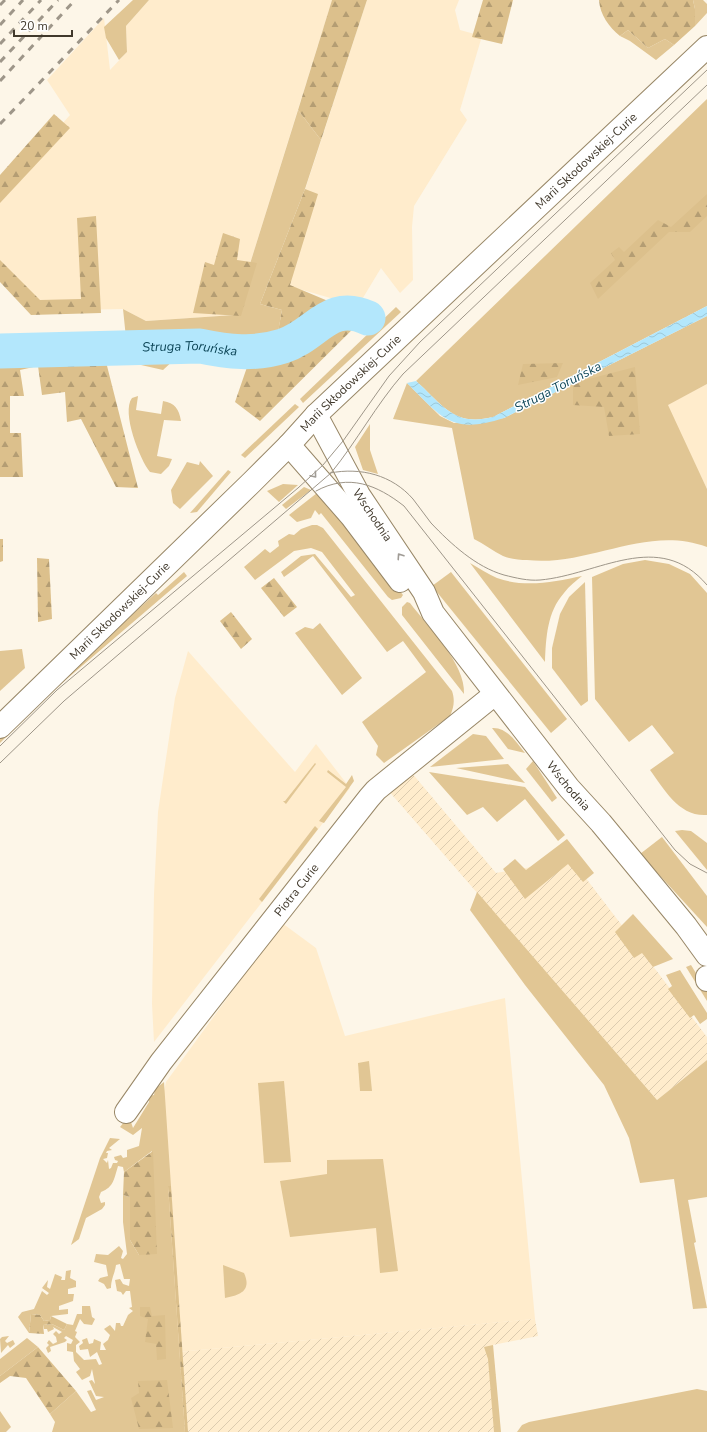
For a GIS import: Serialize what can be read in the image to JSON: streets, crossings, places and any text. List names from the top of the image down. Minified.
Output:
{"streets":{"street":["Marii Skłodowskiej-Curie","Wschodnia","Piotra Curie"]},"crossings":[["Marii Skłodowskiej-Curie","Wschodnia"],["Wschodnia","Piotra Curie"]],"water":["Struga Toruńska"],"scale_bar":"20 m"}
